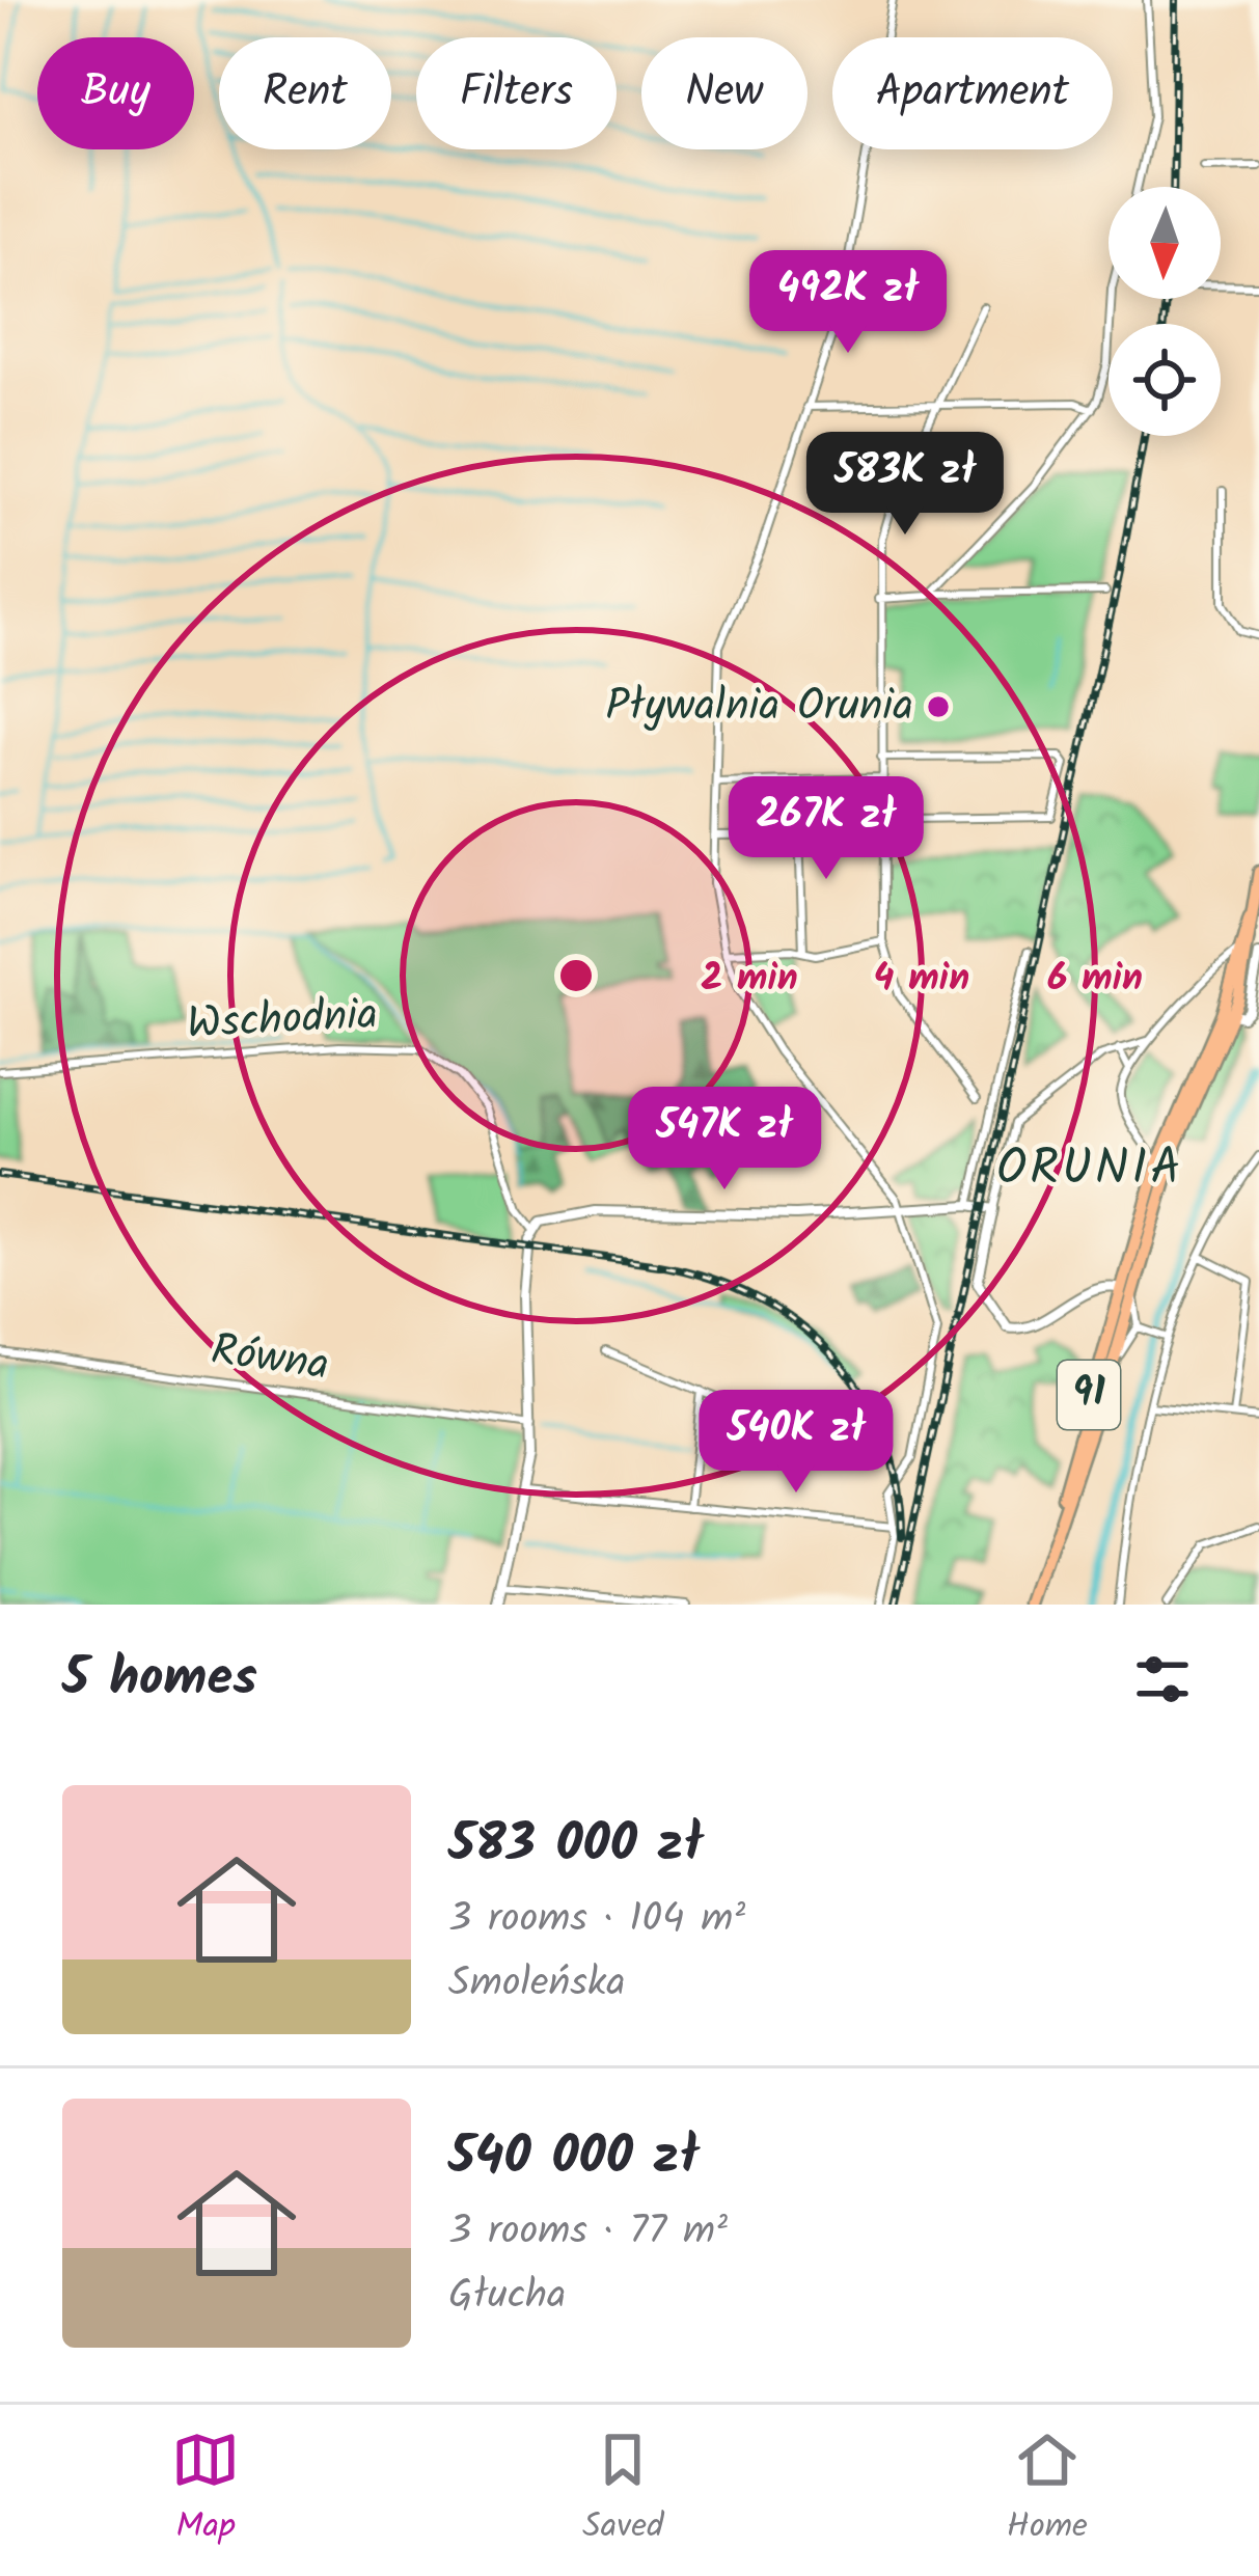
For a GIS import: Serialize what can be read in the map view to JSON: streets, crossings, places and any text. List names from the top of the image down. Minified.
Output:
{"streets":{"main road":["91"],"street":["Wschodnia","Równa"]},"districts":["ORUNIA"],"places":["Pływalnia Orunia"],"north":"bottom","page":{"chip":["Buy","Rent","Filters","New","Apartment"],"price":["492K zł","583K zł","267K zł","547K zł","540K zł"],"heading":"5 homes","list":[{"name":"583 000 zł","note":"3 rooms · 104 m² · Smoleńska"},{"name":"540 000 zł","note":"3 rooms · 77 m² · Głucha"}],"tabs":["Map","Saved","Home"]},"rings":["2 min","4 min","6 min"]}
